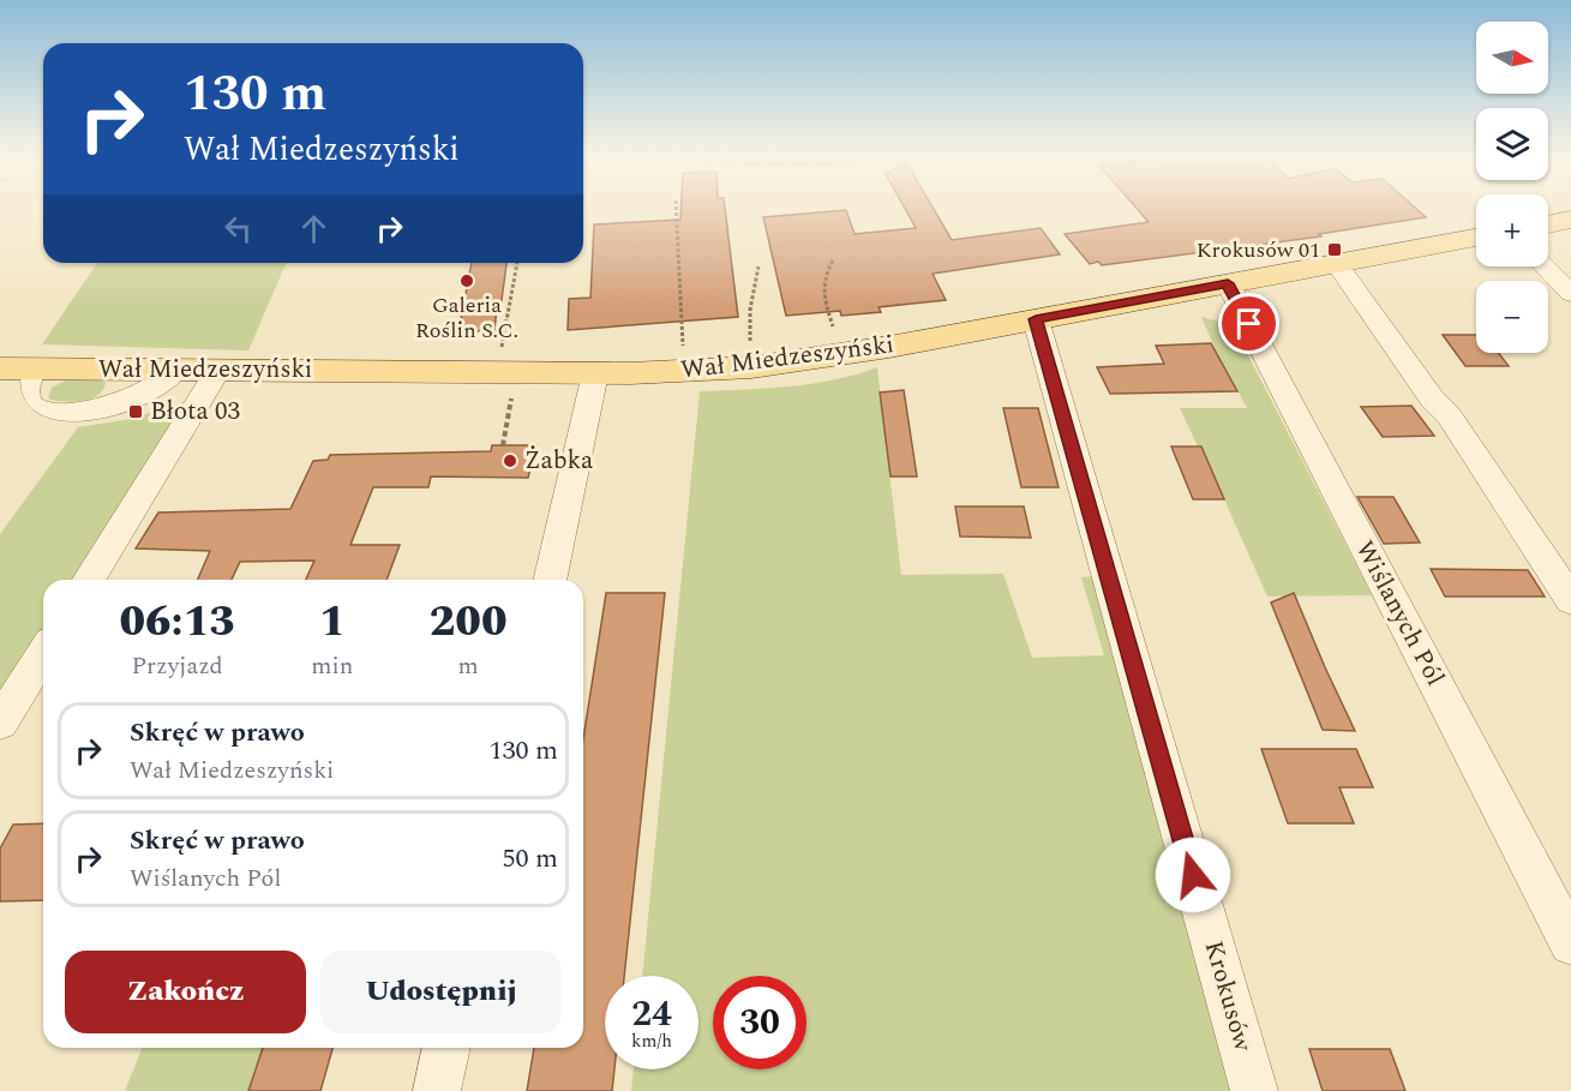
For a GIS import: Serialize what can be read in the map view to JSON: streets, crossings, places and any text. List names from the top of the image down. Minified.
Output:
{"streets":{"main road":["Wał Miedzeszyński"],"street":["Wiślanych Pól","Krokusów"]},"crossings":[["Wał Miedzeszyński","Wiślanych Pól"],["Wał Miedzeszyński","Krokusów"]],"places":{"transit":["Krokusów 01","Błota 03"],"other":["Galeria Roślin S.C.","Żabka"]},"north":"right","page":{"map_buttons":["+","−"],"turn":["130 m","Wał Miedzeszyński"],"eta":["06:13","Przyjazd","1","min","200","m"],"list":[{"name":"Skręć w prawo","note":"Wał Miedzeszyński","value":"130 m"},{"name":"Skręć w prawo","note":"Wiślanych Pól","value":"50 m"}],"buttons":["Zakończ","Udostępnij"],"speed":"24 km/h","limit":"30"}}
